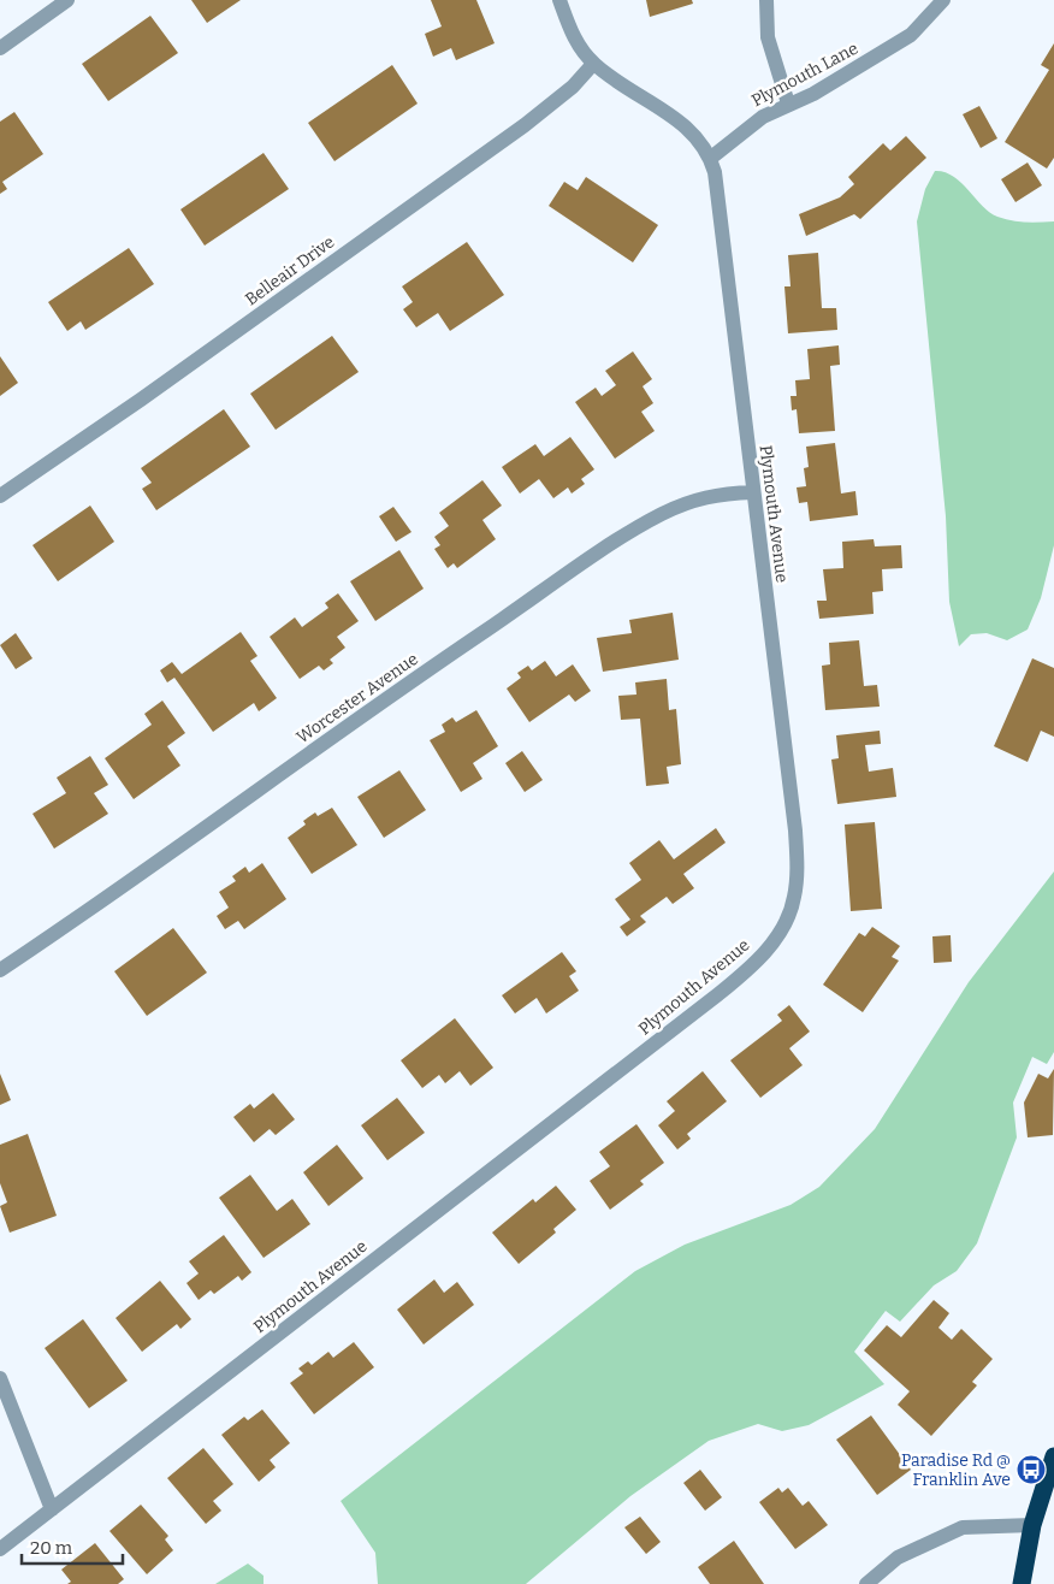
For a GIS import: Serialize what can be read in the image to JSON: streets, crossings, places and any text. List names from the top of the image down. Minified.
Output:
{"streets":{"street":["Plymouth Lane","Belleair Drive","Plymouth Avenue","Worcester Avenue"]},"crossings":[["Plymouth Lane","Plymouth Avenue"],["Belleair Drive","Plymouth Avenue"],["Plymouth Avenue","Worcester Avenue"]],"places":{"bus stop":["Paradise Rd @ Franklin Ave"]},"scale_bar":"20 m"}
